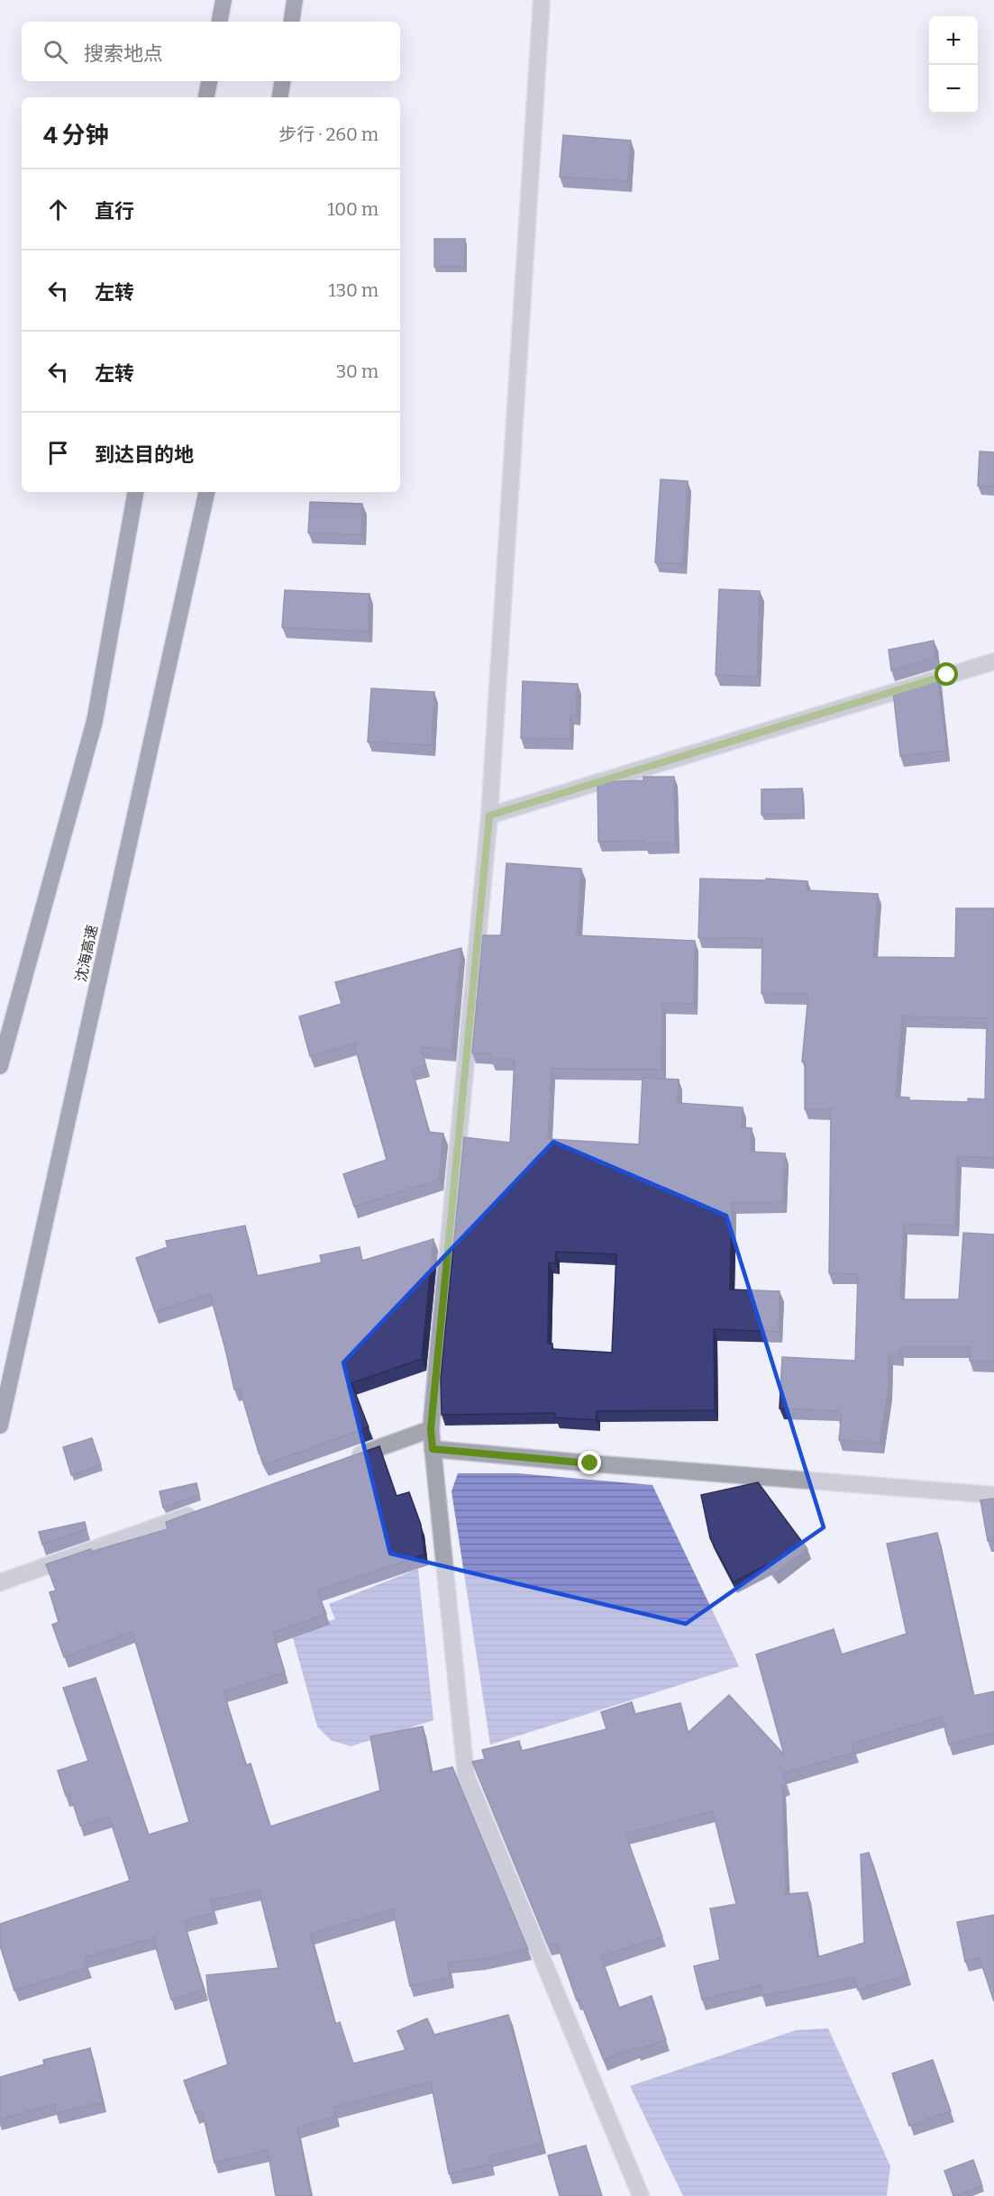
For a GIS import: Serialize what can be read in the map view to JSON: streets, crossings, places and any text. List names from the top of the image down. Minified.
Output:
{"streets":{"highway":["沈海高速"]},"page":{"map_buttons":["+","−"],"search":"搜索地点","heading":["4 分钟","步行 · 260 m"],"list":[["直行","100 m"],["左转","130 m"],["左转","30 m"],"到达目的地"]}}
